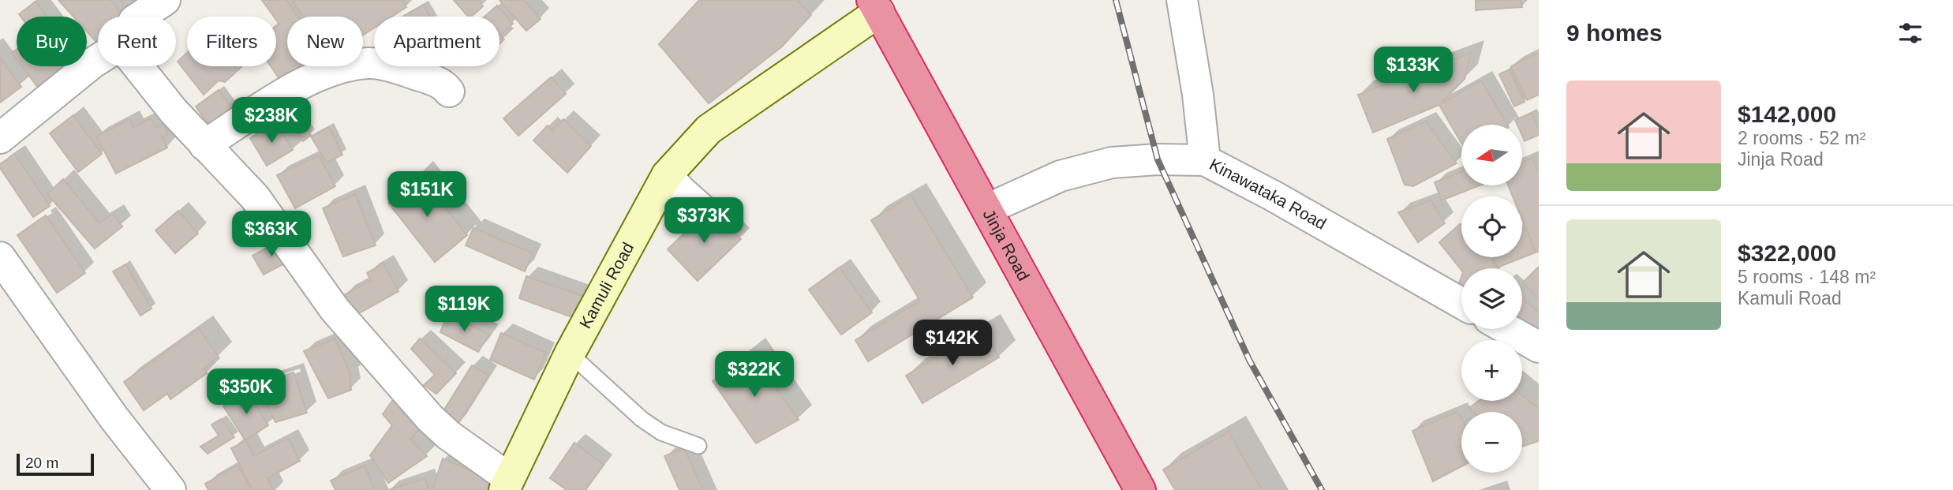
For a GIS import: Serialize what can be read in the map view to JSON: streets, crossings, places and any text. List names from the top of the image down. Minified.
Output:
{"streets":{"highway":["Jinja Road"],"street":["Kinawataka Road","Kamuli Road"]},"crossings":[["Kinawataka Road","Jinja Road"],["Jinja Road","Kamuli Road"]],"scale_bar":"20 m","north":"left","page":{"heading":"9 homes","chip":["Buy","Rent","Filters","New","Apartment"],"price":["$133K","$238K","$151K","$373K","$363K","$119K","$142K","$322K","$350K"],"list":[{"name":"$142,000","note":"2 rooms · 52 m² · Jinja Road"},{"name":"$322,000","note":"5 rooms · 148 m² · Kamuli Road"}],"map_buttons":["+","−"],"scale":"20 m"}}
